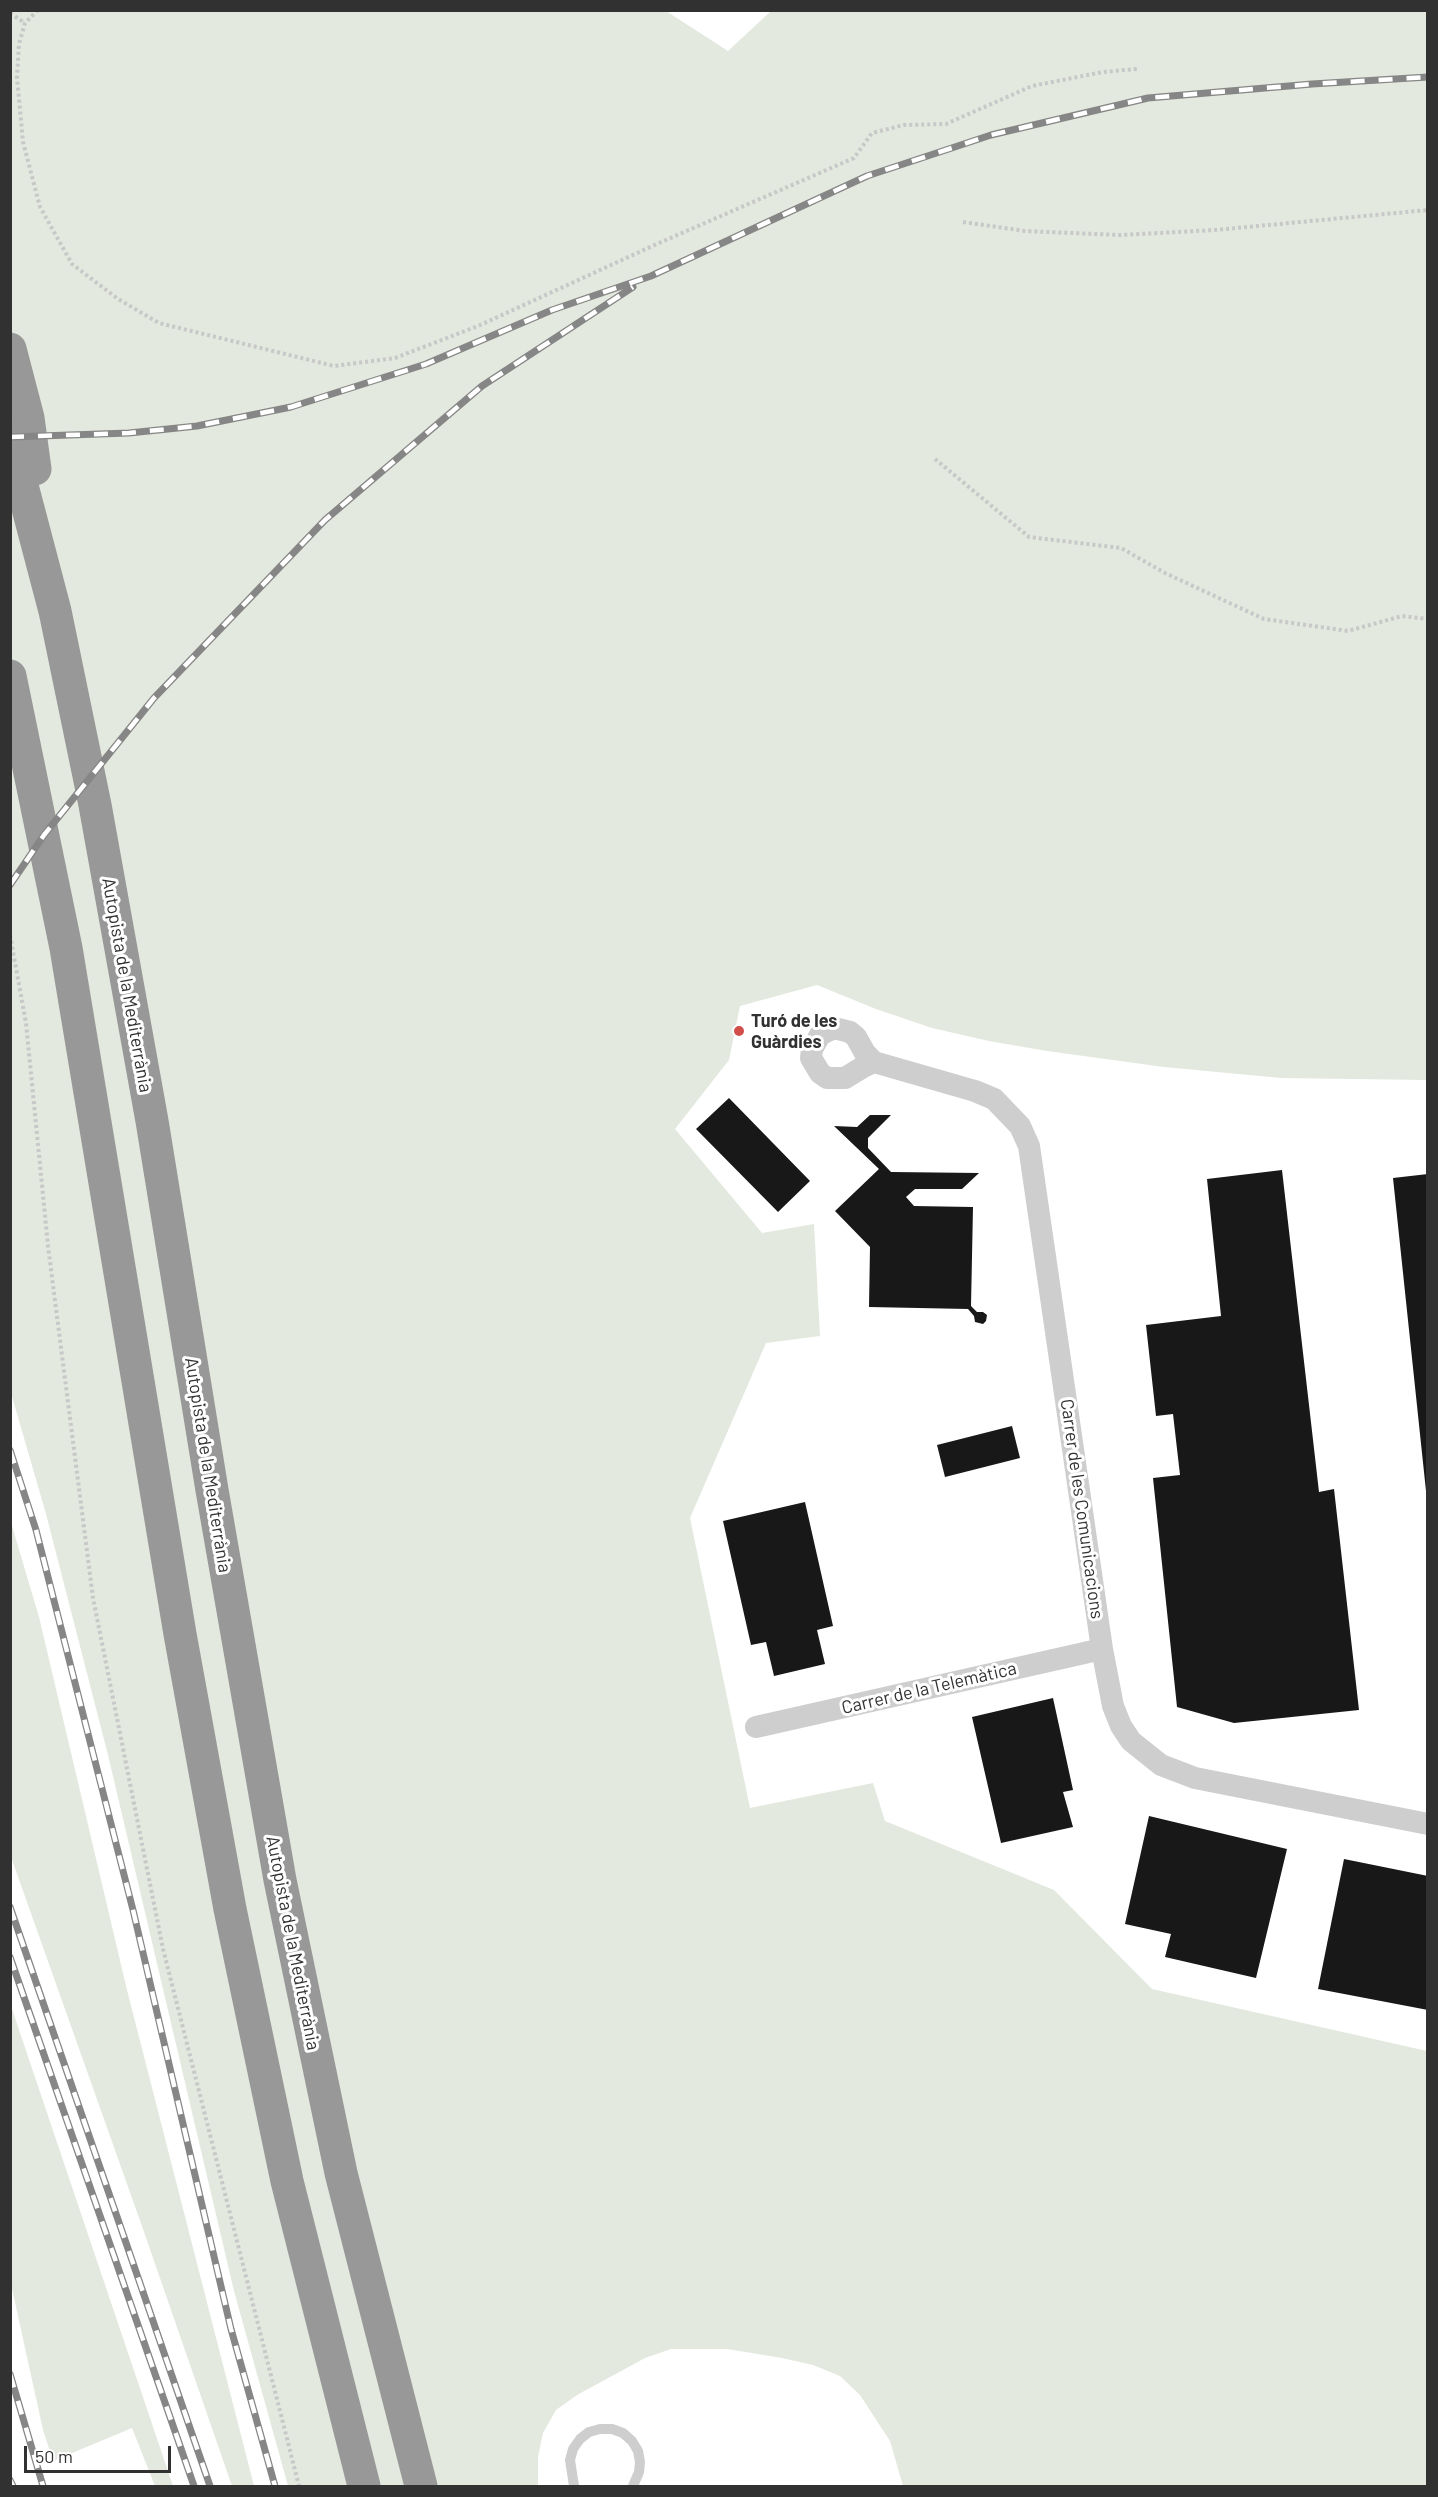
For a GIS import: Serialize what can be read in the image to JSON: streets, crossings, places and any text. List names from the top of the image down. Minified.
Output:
{"streets":{"highway":["Autopista de la Mediterrània"],"street":["Carrer de les Comunicacions","Carrer de la Telemàtica"]},"crossings":[["Carrer de les Comunicacions","Carrer de la Telemàtica"]],"places":["Turó de les Guàrdies"],"scale_bar":"50 m"}
